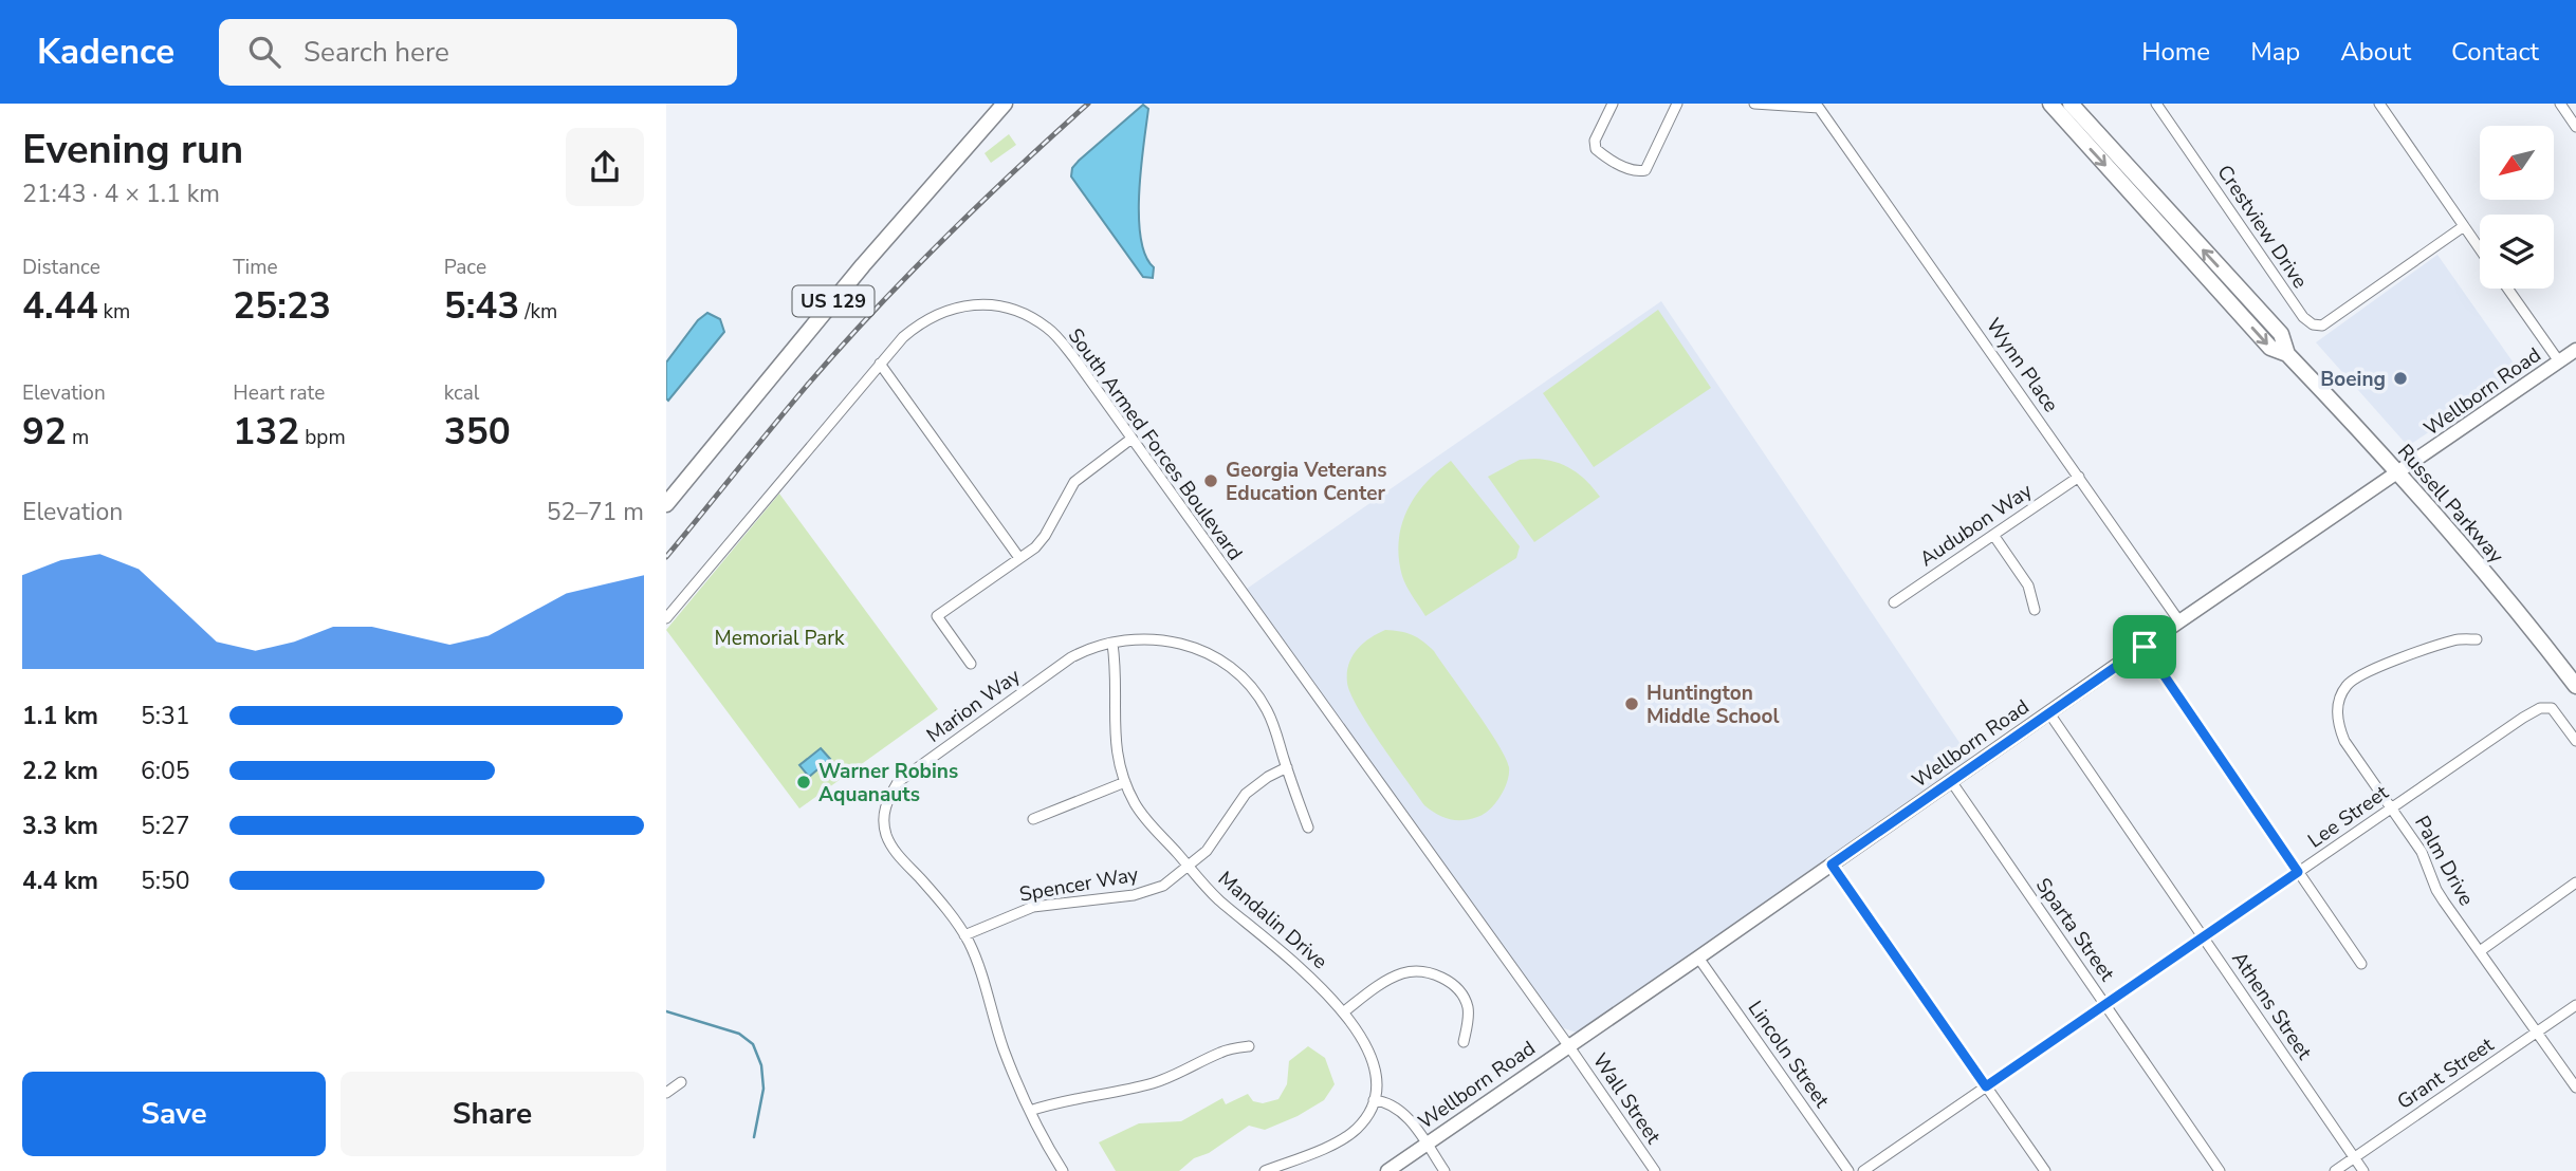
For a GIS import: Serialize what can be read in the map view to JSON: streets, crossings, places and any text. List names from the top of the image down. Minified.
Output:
{"streets":{"main road":["US 129","Russell Parkway"],"street":["Crestview Drive","Wynn Place","Wellborn Road","South Armed Forces Boulevard","Audubon Way","Marion Way","Lee Street","Palm Drive","Spencer Way","Mandalin Drive","Sparta Street","Athens Street","Lincoln Street","Grant Street","Wall Street"]},"crossings":[["Wynn Place","Wellborn Road"],["Wynn Place","Audubon Way"],["Wellborn Road","South Armed Forces Boulevard"],["Wellborn Road","Russell Parkway"],["Wellborn Road","Sparta Street"],["Wellborn Road","Athens Street"],["Wellborn Road","Lincoln Street"],["Wellborn Road","Wall Street"],["South Armed Forces Boulevard","Wall Street"],["Marion Way","Spencer Way"],["Marion Way","Mandalin Drive"],["Lee Street","Palm Drive"],["Lee Street","Sparta Street"],["Lee Street","Athens Street"],["Palm Drive","Grant Street"],["Spencer Way","Mandalin Drive"],["Athens Street","Grant Street"]],"parks":["Memorial Park"],"places":["Boeing","Georgia Veterans Education Center","Huntington Middle School","Warner Robins Aquanauts"],"north":"bottom left","page":{"header":"Kadence","search":"Search here","nav":["Home","Map","About","Contact"],"heading":["Evening run","21:43 · 4 × 1.1 km"],"stats":[["Distance","4.44 km"],["Time","25:23"],["Pace","5:43 /km"],["Elevation","92 m"],["Heart rate","132 bpm"],["kcal","350"]],"chart":["Elevation","52–71 m"],"list":[{"name":"1.1 km","note":"5:31"},{"name":"2.2 km","note":"6:05"},{"name":"3.3 km","note":"5:27"},{"name":"4.4 km","note":"5:50"}],"buttons":["Save","Share"]}}
